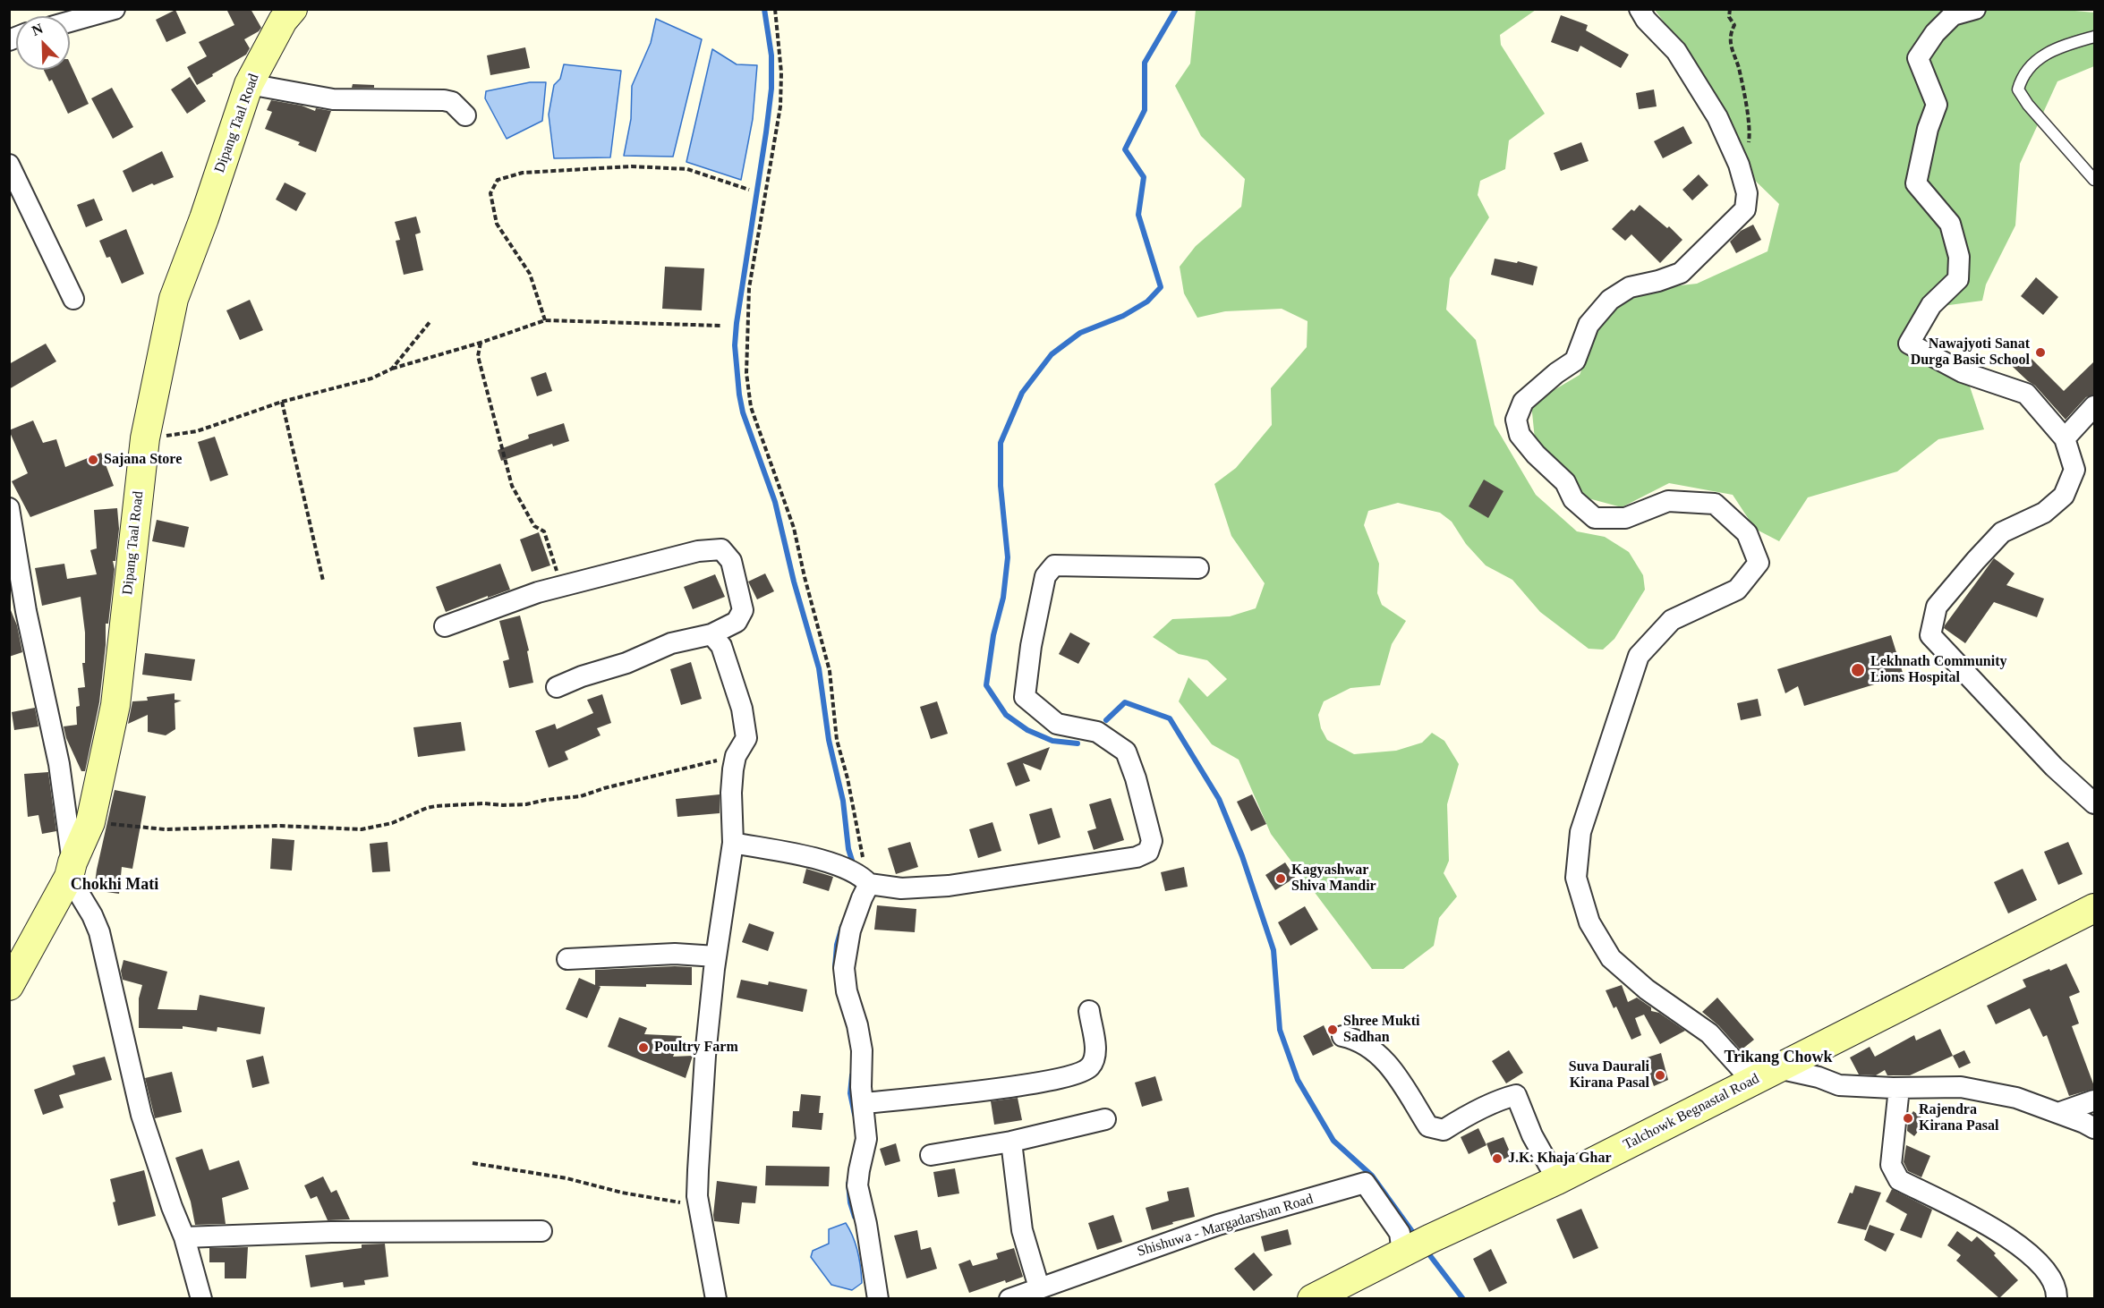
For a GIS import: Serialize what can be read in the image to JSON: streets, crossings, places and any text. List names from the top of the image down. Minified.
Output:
{"streets":{"main road":["Dipang Taal Road","Talchowk Begnastal Road"],"street":["Shishuwa - Margadarshan Road"]},"crossings":[["Talchowk Begnastal Road","Shishuwa - Margadarshan Road"]],"districts":["Chokhi Mati","Trikang Chowk"],"places":["Nawajyoti Sanat Durga Basic School","Sajana Store","Lekhnath Community Lions Hospital","Kagyashwar Shiva Mandir","Shree Mukti Sadhan","Poultry Farm","Suva Daurali Kirana Pasal","Rajendra Kirana Pasal","J.K. Khaja Ghar"],"north":"top left"}
